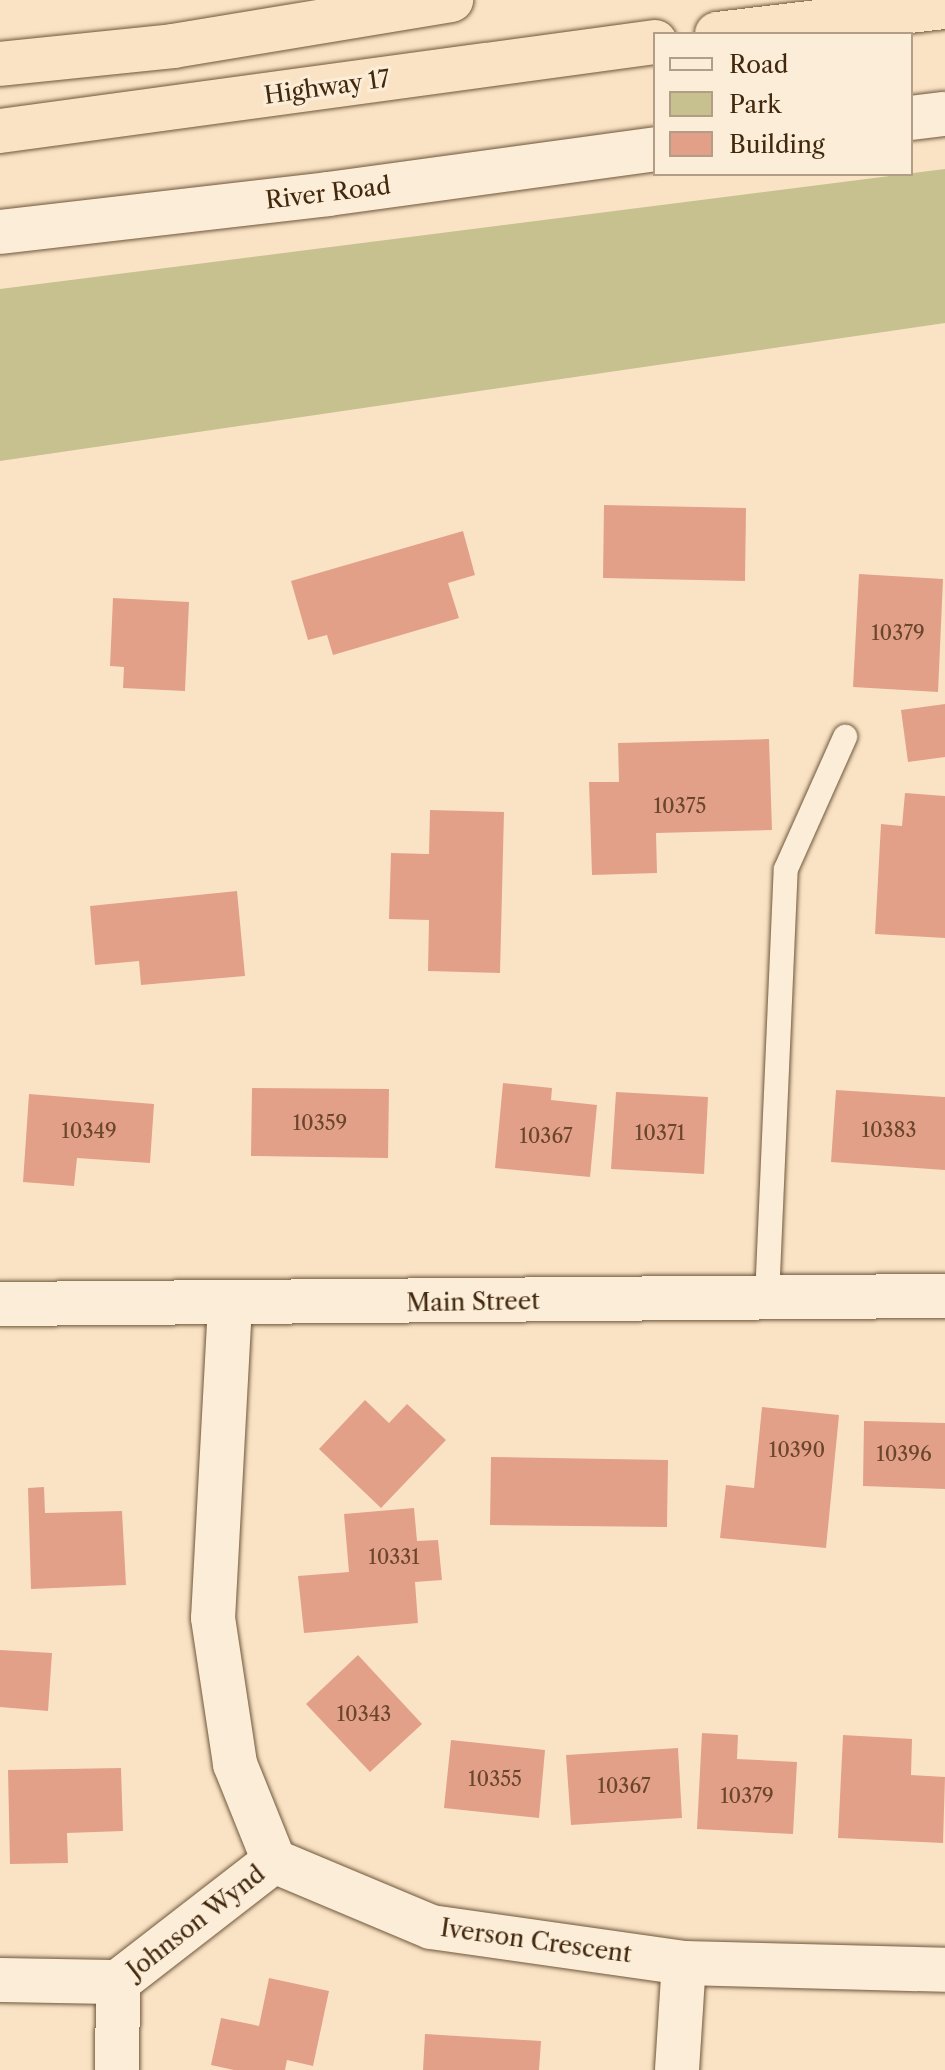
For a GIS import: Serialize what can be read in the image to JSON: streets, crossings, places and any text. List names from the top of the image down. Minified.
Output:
{"streets":{"highway":["Highway 17"],"street":["River Road","Main Street","Johnson Wynd","Iverson Crescent"]},"crossings":[["Johnson Wynd","Iverson Crescent"]],"house_numbers":["10379","10375","10359","10383","10349","10371","10367","10390","10396","10331","10343","10355","10367","10379"],"legend":["Road","Park","Building"]}
